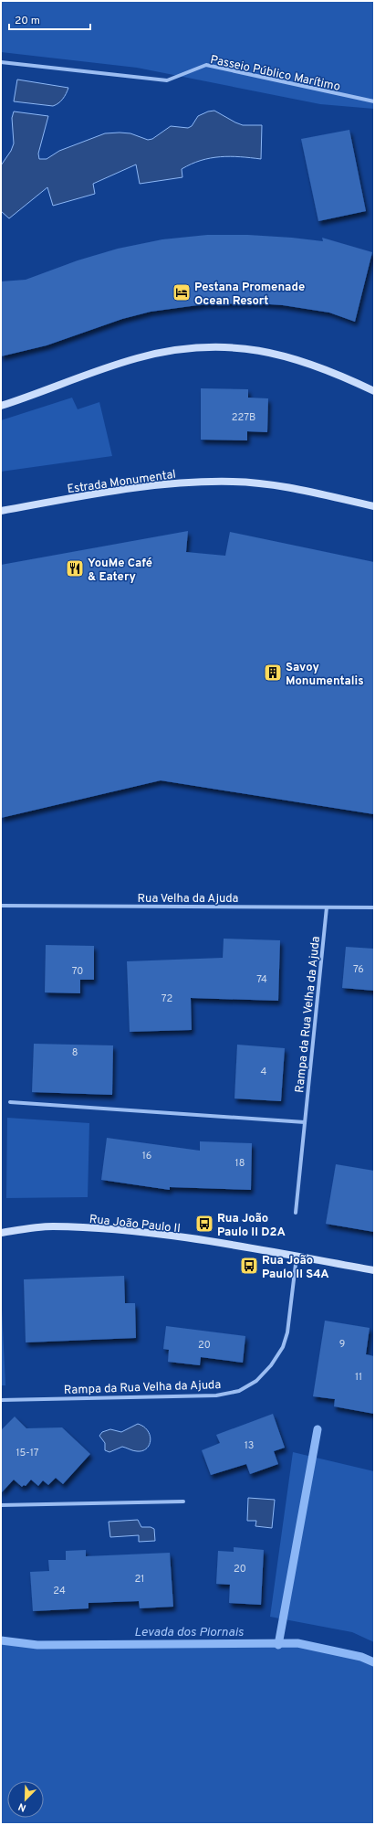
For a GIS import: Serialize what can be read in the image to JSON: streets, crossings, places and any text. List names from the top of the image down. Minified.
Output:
{"streets":{"street":["Passeio Público Marítimo","Estrada Monumental","Rua Velha da Ajuda","Rampa da Rua Velha da Ajuda","Rua João Paulo II"]},"crossings":[["Rua Velha da Ajuda","Rampa da Rua Velha da Ajuda"],["Rampa da Rua Velha da Ajuda","Rua João Paulo II"]],"water":["Levada dos Piornais"],"places":{"hotel":["Pestana Promenade Ocean Resort"],"restaurant":["YouMe Café & Eatery"],"building":["Savoy Monumentalis"],"bus stop":["Rua João Paulo II D2A","Rua João Paulo II S4A"]},"house_numbers":["227B","76","70","74","72","8","4","16","18","9","20","11","13","15-17","20","21","24"],"scale_bar":"20 m","north":"bottom left"}
